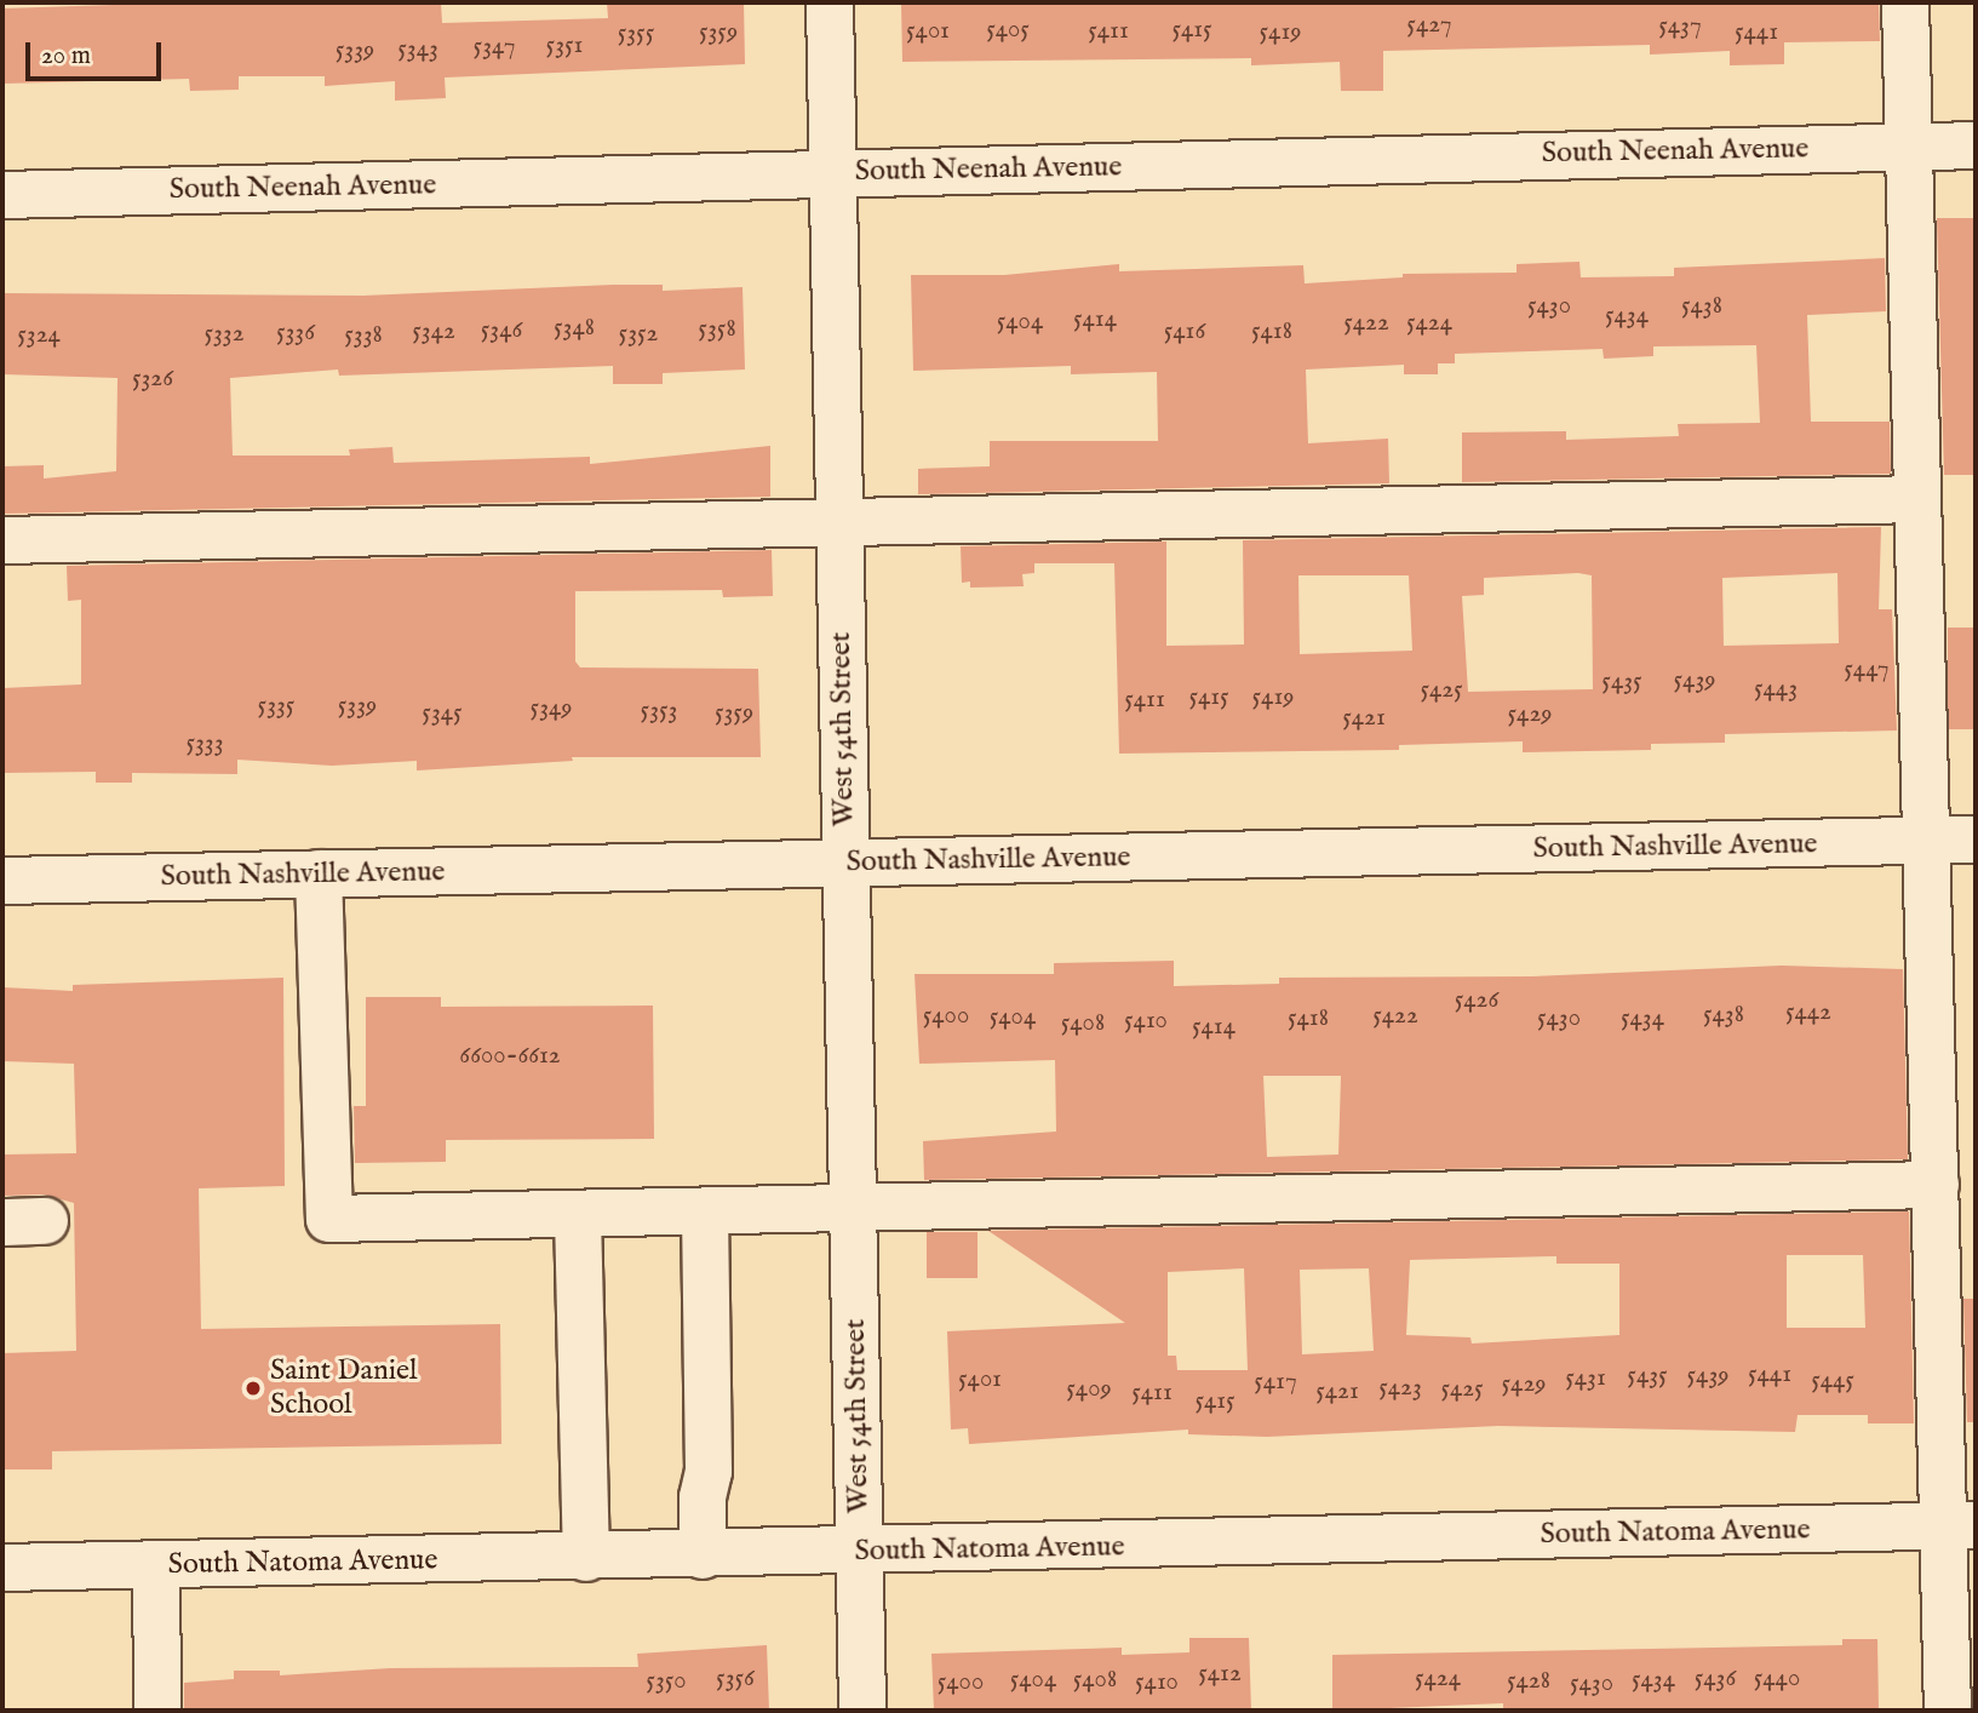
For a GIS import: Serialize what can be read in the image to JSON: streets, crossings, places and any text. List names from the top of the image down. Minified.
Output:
{"streets":{"street":["South Neenah Avenue","West 54th Street","South Nashville Avenue","South Natoma Avenue"]},"crossings":[["South Neenah Avenue","West 54th Street"],["West 54th Street","South Nashville Avenue"],["West 54th Street","South Natoma Avenue"]],"places":["Saint Daniel School"],"house_numbers":["5427","5437","5405","5415","5401","5411","5359","5419","5441","5355","5351","5347","5343","5339","5430","5438","5434","5414","5404","5422","5424","5348","5358","5346","5342","5416","5418","5336","5332","5352","5324","5338","5326","5447","5439","5435","5443","5425","5415","5419","5411","5335","5339","5349","5353","5345","5359","5429","5421","5333","5426","5442","5438","5400","5422","5404","5418","5430","5434","5410","5408","5414","6600-6612","5441","5435","5439","5431","5401","5445","5417","5429","5423","5409","5425","5421","5411","5415","5412","5356","5424","5436","5440","5404","5408","5434","5350","5428","5400","5410","5430"],"scale_bar":"20 m"}
